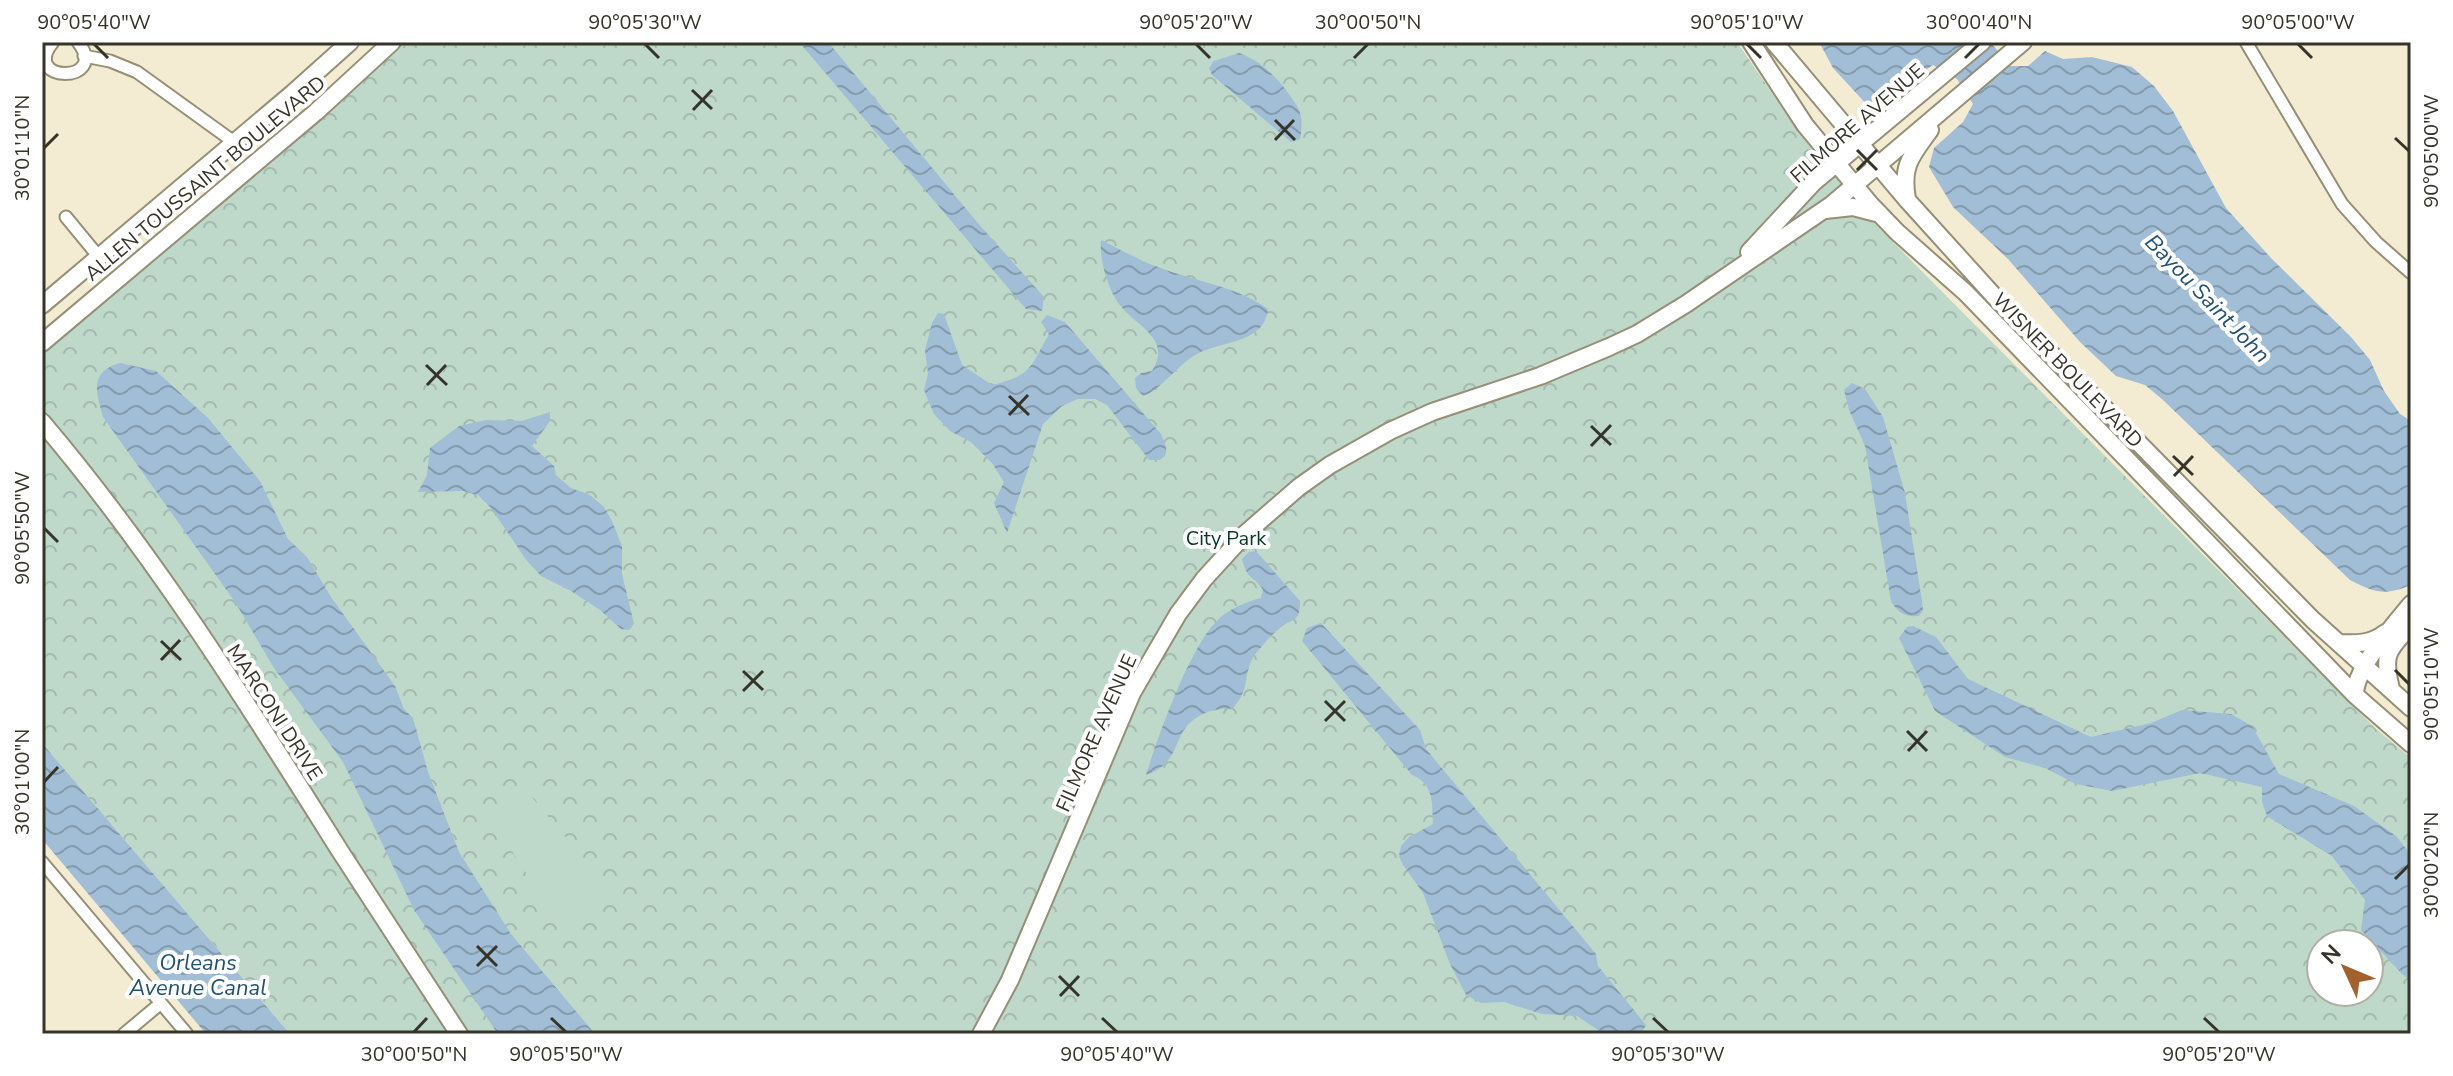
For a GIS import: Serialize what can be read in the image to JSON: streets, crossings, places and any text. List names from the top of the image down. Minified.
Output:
{"streets":{"street":["FILMORE AVENUE","ALLEN TOUSSAINT BOULEVARD","WISNER BOULEVARD","MARCONI DRIVE"]},"crossings":[["FILMORE AVENUE","WISNER BOULEVARD"]],"water":["Bayou Saint John","Orleans Avenue Canal"],"parks":["City Park"],"north":"top left","coordinates":["90°05'40\"W","90°05'30\"W","90°05'20\"W","30°00'50\"N","90°05'10\"W","30°00'40\"N","90°05'00\"W","30°01'10\"N","90°05'50\"W","30°01'00\"N","30°00'20\"N"]}
